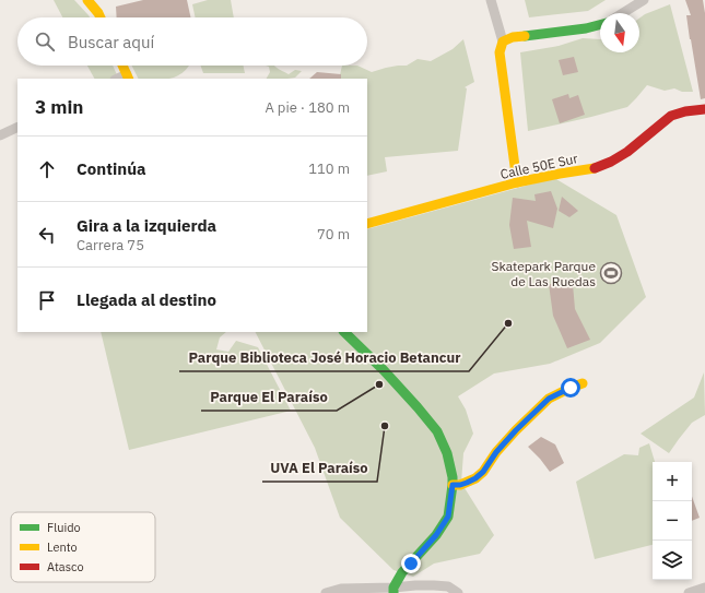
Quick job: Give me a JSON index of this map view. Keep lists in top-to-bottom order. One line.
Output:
{"streets":{"street":["Calle 50E Sur"]},"places":{"sports":["Skatepark Parque de Las Ruedas"],"other":["Parque Biblioteca José Horacio Betancur","Parque El Paraíso","UVA El Paraíso"]},"legend":["Fluido","Lento","Atasco"],"north":"bottom","page":{"search":"Buscar aquí","heading":["3 min","A pie · 180 m"],"list":[["Continúa","110 m"],["Gira a la izquierda","Carrera 75","70 m"],"Llegada al destino"],"map_buttons":["+","−"]}}
